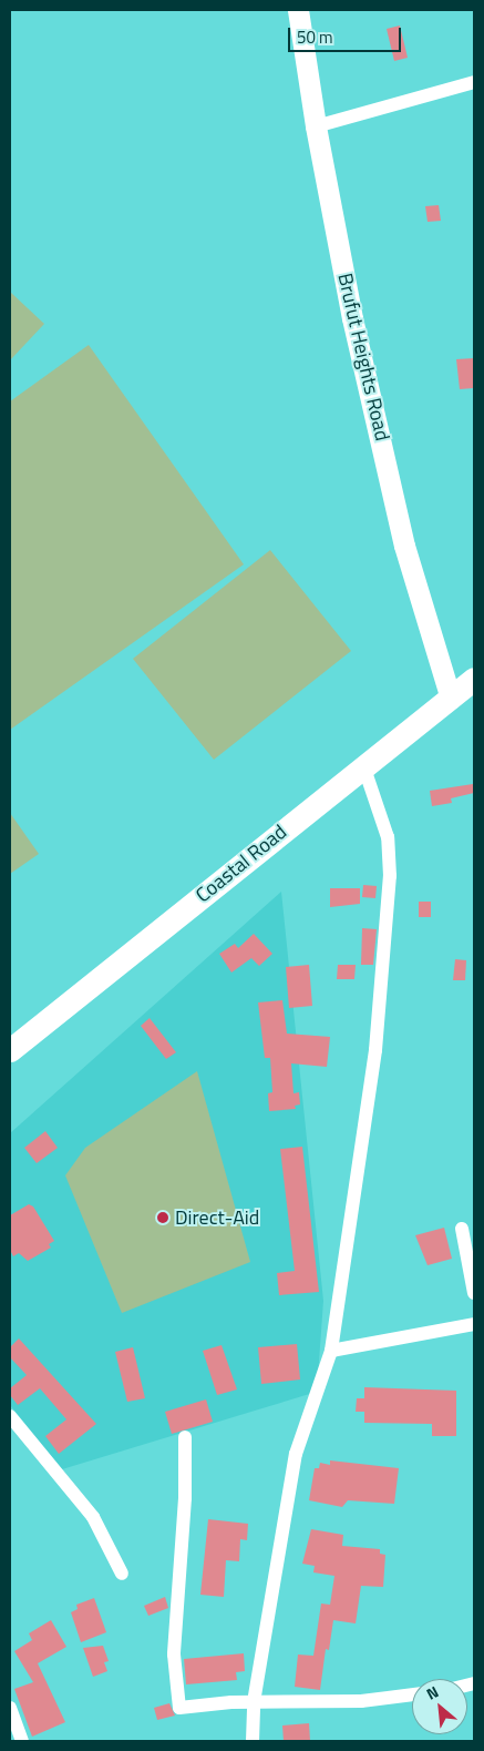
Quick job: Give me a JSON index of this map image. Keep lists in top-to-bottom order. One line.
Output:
{"streets":{"main road":["Coastal Road"],"street":["Brufut Heights Road"]},"crossings":[["Brufut Heights Road","Coastal Road"]],"places":["Direct-Aid"],"scale_bar":"50 m","north":"top left"}
